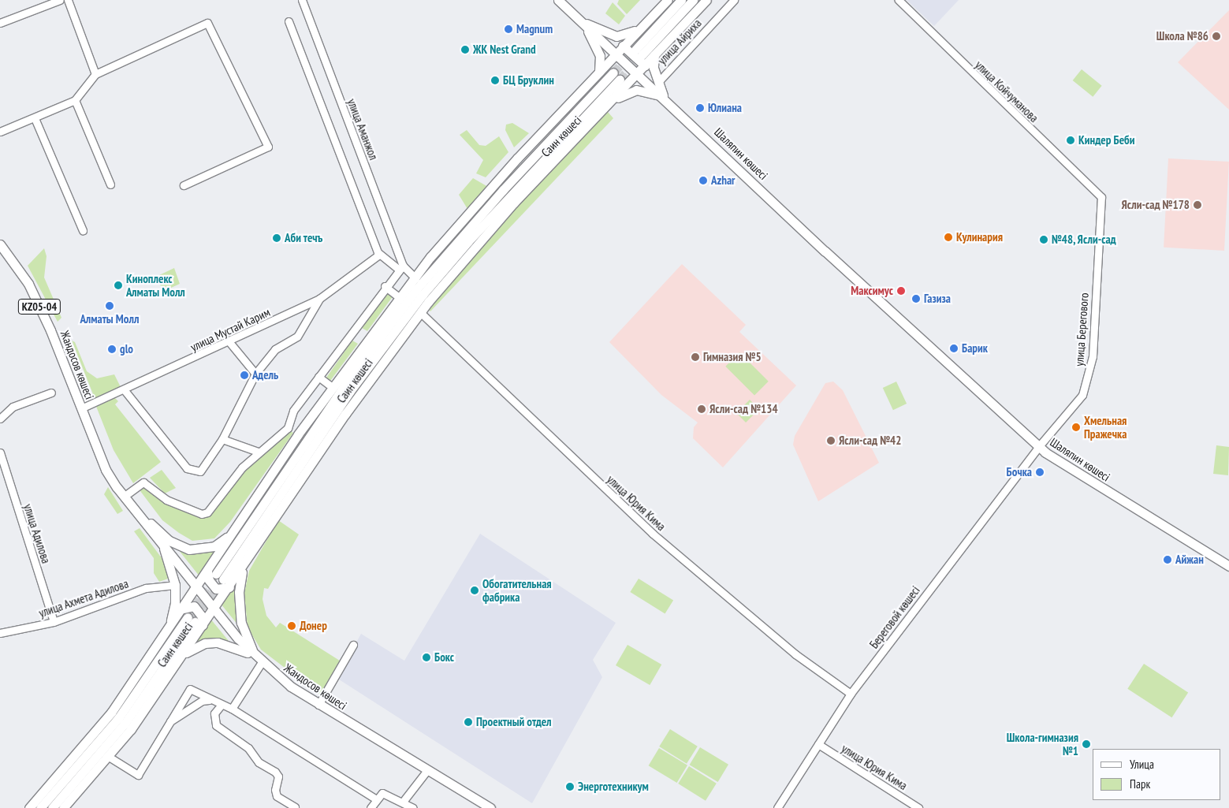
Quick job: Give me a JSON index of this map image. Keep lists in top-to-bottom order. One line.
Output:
{"streets":{"main road":["Саин көшесі","Шаляпин көшесі","KZ05-04","Жандосов көшесі"],"street":["улица Айриха","улица Койчуманова","улица Аманжол","улица Мустай Карим","улица Берегового","улица Юрия Кима","улица Адилова","улица Ахмета Адилова","Береговой көшесі"]},"crossings":[["улица Койчуманова","улица Берегового"],["Саин көшесі","Шаляпин көшесі"],["Саин көшесі","Жандосов көшесі"],["Саин көшесі","улица Юрия Кима"],["Шаляпин көшесі","улица Берегового"],["Шаляпин көшесі","Береговой көшесі"],["улица Мустай Карим","Жандосов көшесі"],["улица Берегового","Береговой көшесі"],["улица Юрия Кима","Береговой көшесі"],["улица Адилова","улица Ахмета Адилова"]],"places":["Magnum","Школа №86","ЖК Nest Grand","БЦ Бруклин","Юлиана","Киндер Беби","Azhar","Ясли-сад №178","Кулинария","Аби течъ","№48, Ясли-сад","Киноплекс Алматы Молл","Максимус","Газиза","Алматы Молл","Барик","glo","Гимназия №5","Адель","Ясли-сад №134","Хмельная Пражечка","Ясли-сад №42","Бочка","Айжан","Обогатительная фабрика","Донер","Бокс","Проектный отдел","Школа-гимназия №1","Энерготехникум"],"legend":["Улица","Парк"]}
